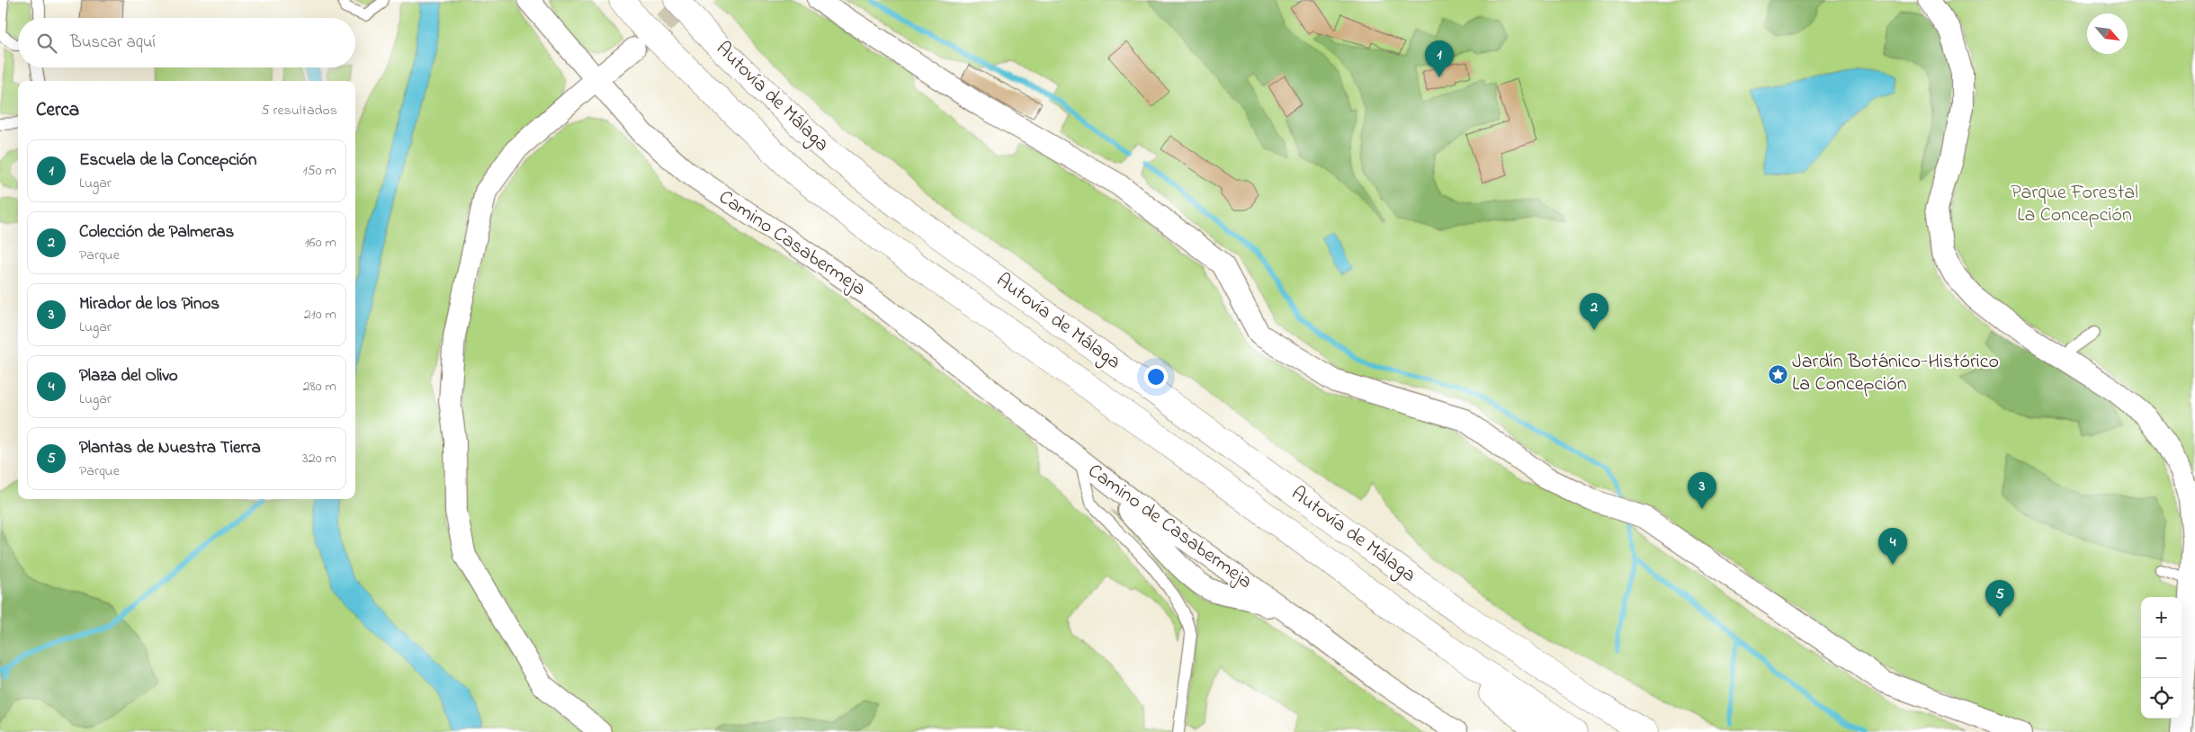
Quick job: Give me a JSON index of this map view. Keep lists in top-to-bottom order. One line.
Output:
{"streets":{"highway":["Autovía de Málaga"],"street":["Camino Casabermeja","Camino de Casabermeja"]},"crossings":[["Camino Casabermeja","Camino de Casabermeja"]],"parks":["Parque Forestal La Concepción"],"places":{"place":["Jardín Botánico-Histórico La Concepción"]},"north":"bottom right","page":{"search":"Buscar aquí","pins":["1","2","3","4","5"],"heading":["Cerca","5 resultados"],"list":[{"mark":"1","name":"Escuela de la Concepción","note":"Lugar","value":"150 m"},{"mark":"2","name":"Colección de Palmeras","note":"Parque","value":"160 m"},{"mark":"3","name":"Mirador de los Pinos","note":"Lugar","value":"210 m"},{"mark":"4","name":"Plaza del Olivo","note":"Lugar","value":"280 m"},{"mark":"5","name":"Plantas de Nuestra Tierra","note":"Parque","value":"320 m"}],"map_buttons":["+","−"]}}
